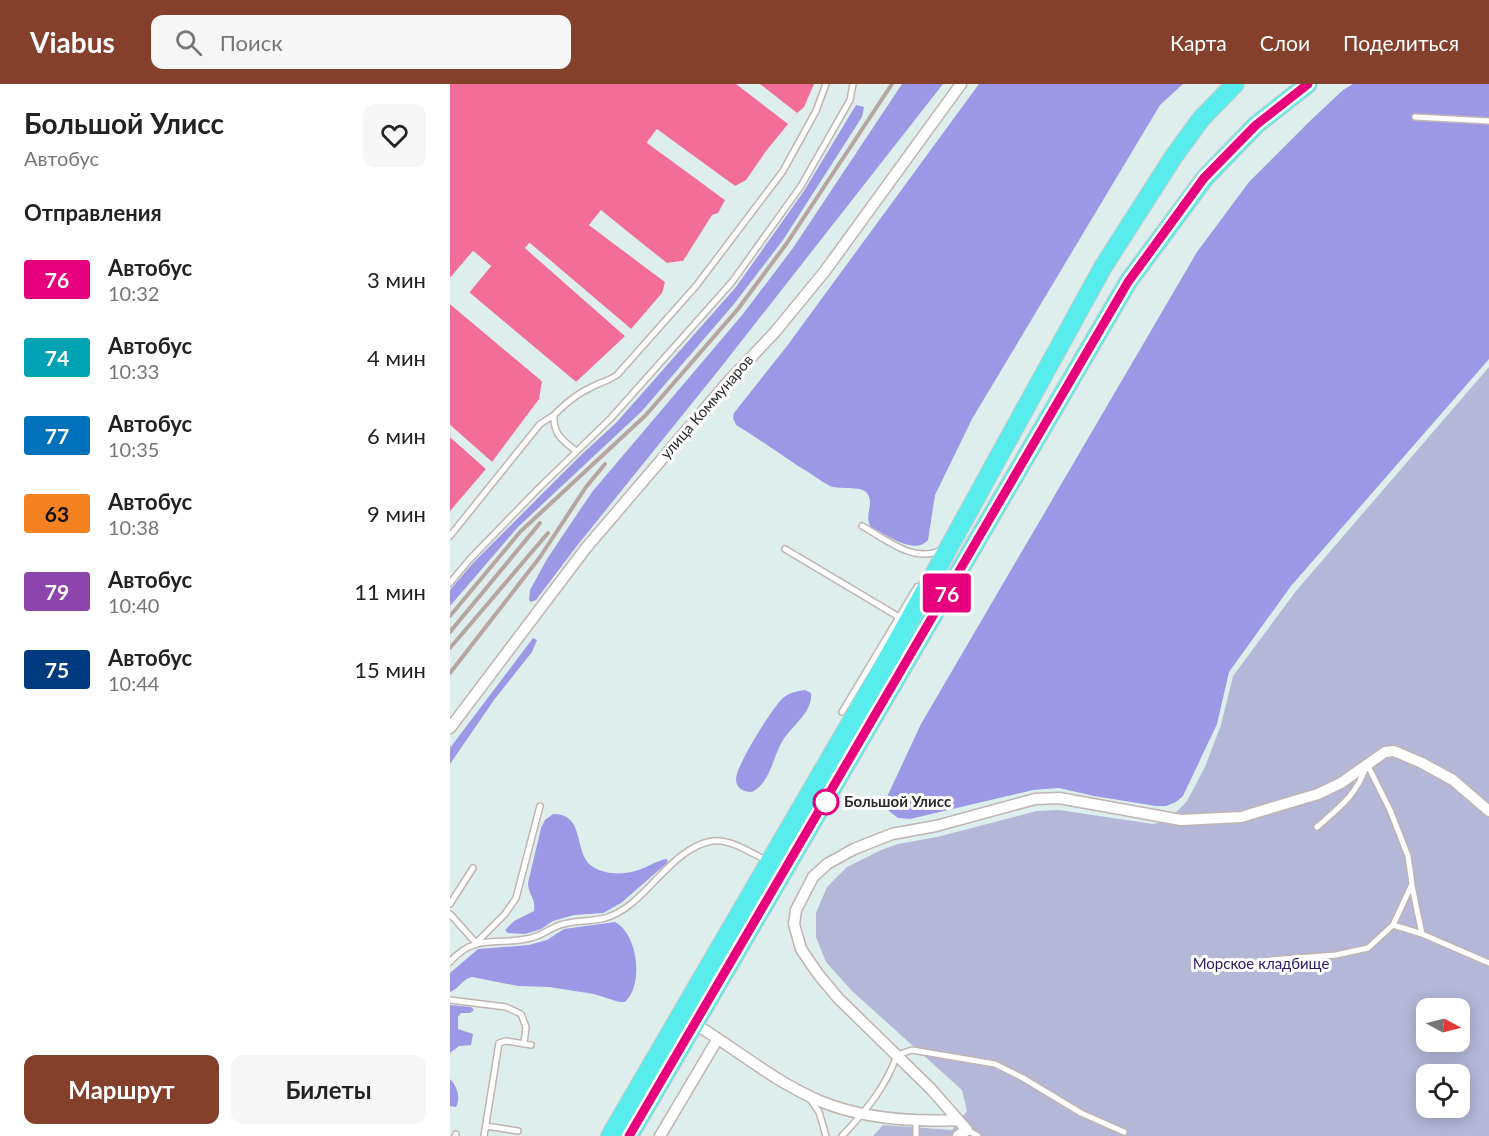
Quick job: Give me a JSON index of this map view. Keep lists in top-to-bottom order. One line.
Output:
{"streets":{"street":["улица Коммунаров"]},"parks":["Морское кладбище"],"places":["Большой Улисс"],"lines":["bus line 76"],"north":"right","page":{"header":"Viabus","search":"Поиск","nav":["Карта","Слои","Поделиться"],"heading":[["Большой Улисс","Автобус"],"Отправления"],"on_map":"76","list":[{"mark":"76","name":"Автобус","note":"10:32","value":"3 мин"},{"mark":"74","name":"Автобус","note":"10:33","value":"4 мин"},{"mark":"77","name":"Автобус","note":"10:35","value":"6 мин"},{"mark":"63","name":"Автобус","note":"10:38","value":"9 мин"},{"mark":"79","name":"Автобус","note":"10:40","value":"11 мин"},{"mark":"75","name":"Автобус","note":"10:44","value":"15 мин"}],"buttons":["Маршрут","Билеты"]}}
